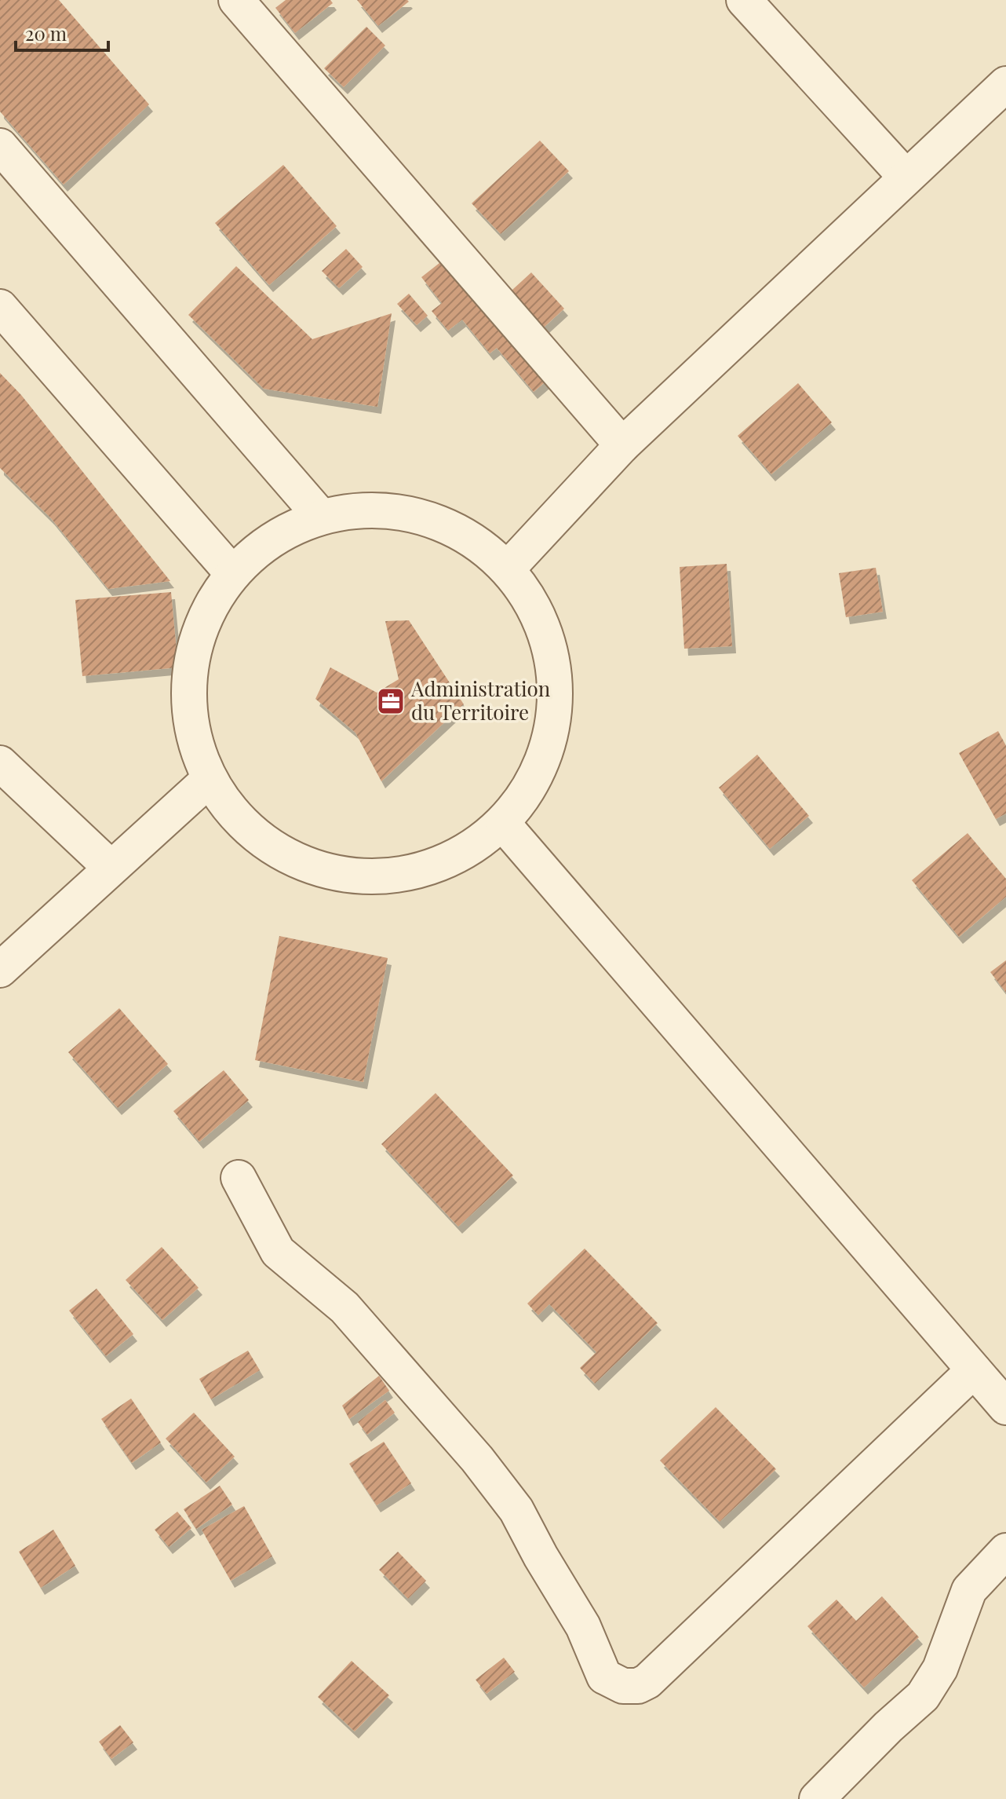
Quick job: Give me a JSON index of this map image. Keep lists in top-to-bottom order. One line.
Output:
{"places":{"office":["Administration du Territoire"]},"scale_bar":"20 m"}
